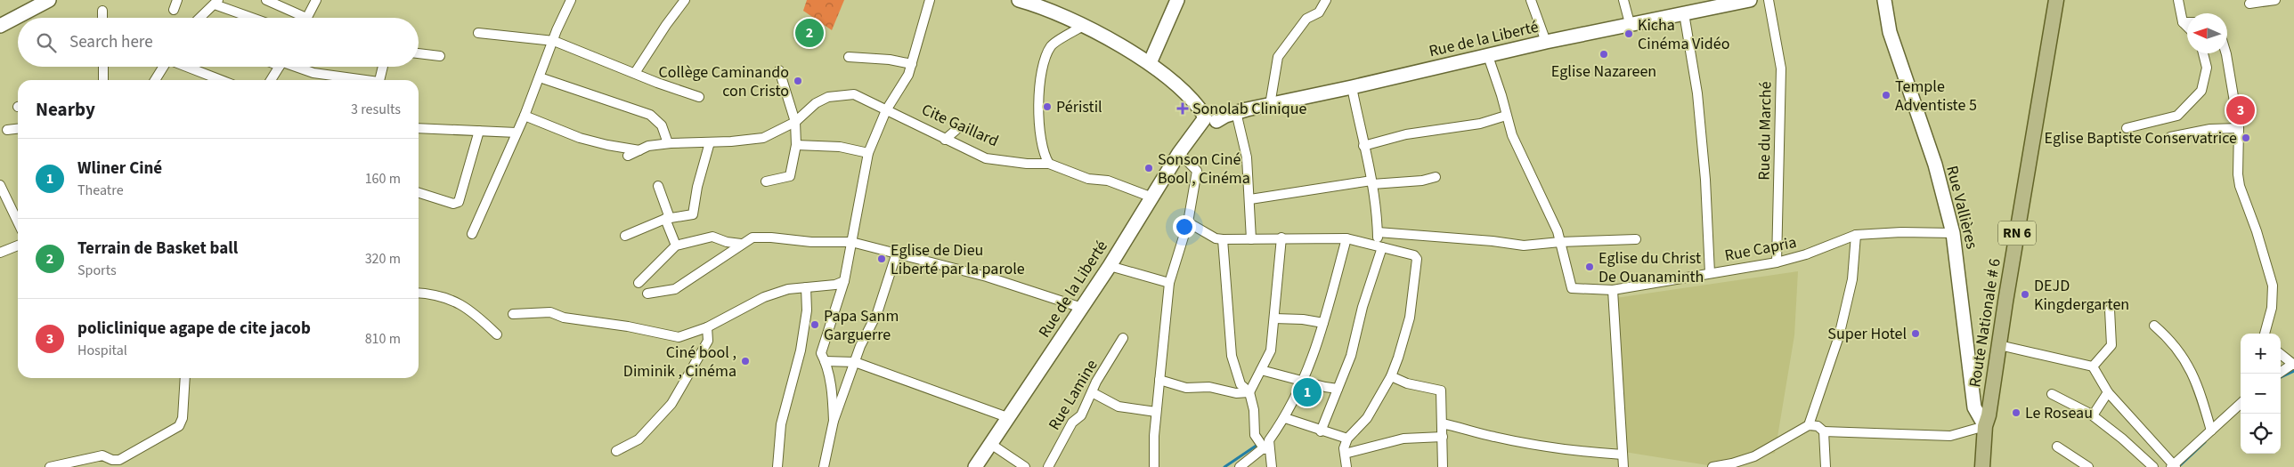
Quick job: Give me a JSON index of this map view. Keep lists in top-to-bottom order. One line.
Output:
{"streets":{"main road":["RN 6","Route Nationale # 6"],"street":["Rue de la Liberté","Cite Gaillard","Rue du Marché","Rue Vallières","Rue Capria","Rue Lamine"]},"crossings":[["Rue de la Liberté","Cite Gaillard"],["Rue du Marché","Rue Capria"],["Rue Vallières","Rue Capria"],["Rue Vallières","Route Nationale # 6"]],"places":{"other":["Kicha Cinéma Vidéo","Eglise Nazareen","Collège Caminando con Cristo","Temple Adventiste 5","Péristil","Eglise Baptiste Conservatrice","Sonson Ciné Bool , Cinéma","Eglise de Dieu Liberté par la parole","Eglise du Christ De Ouanaminth","DEJD Kingdergarten","Papa Sanm Garguerre","Super Hotel","Ciné bool , Diminik , Cinéma","Le Roseau"],"health":["Sonolab Clinique"]},"north":"left","page":{"pins":["2","3","1"],"search":"Search here","heading":["Nearby","3 results"],"list":[{"mark":"1","name":"Wliner Ciné","note":"Theatre","value":"160 m"},{"mark":"2","name":"Terrain de Basket ball","note":"Sports","value":"320 m"},{"mark":"3","name":"policlinique agape de cite jacob","note":"Hospital","value":"810 m"}],"map_buttons":["+","−"]}}
